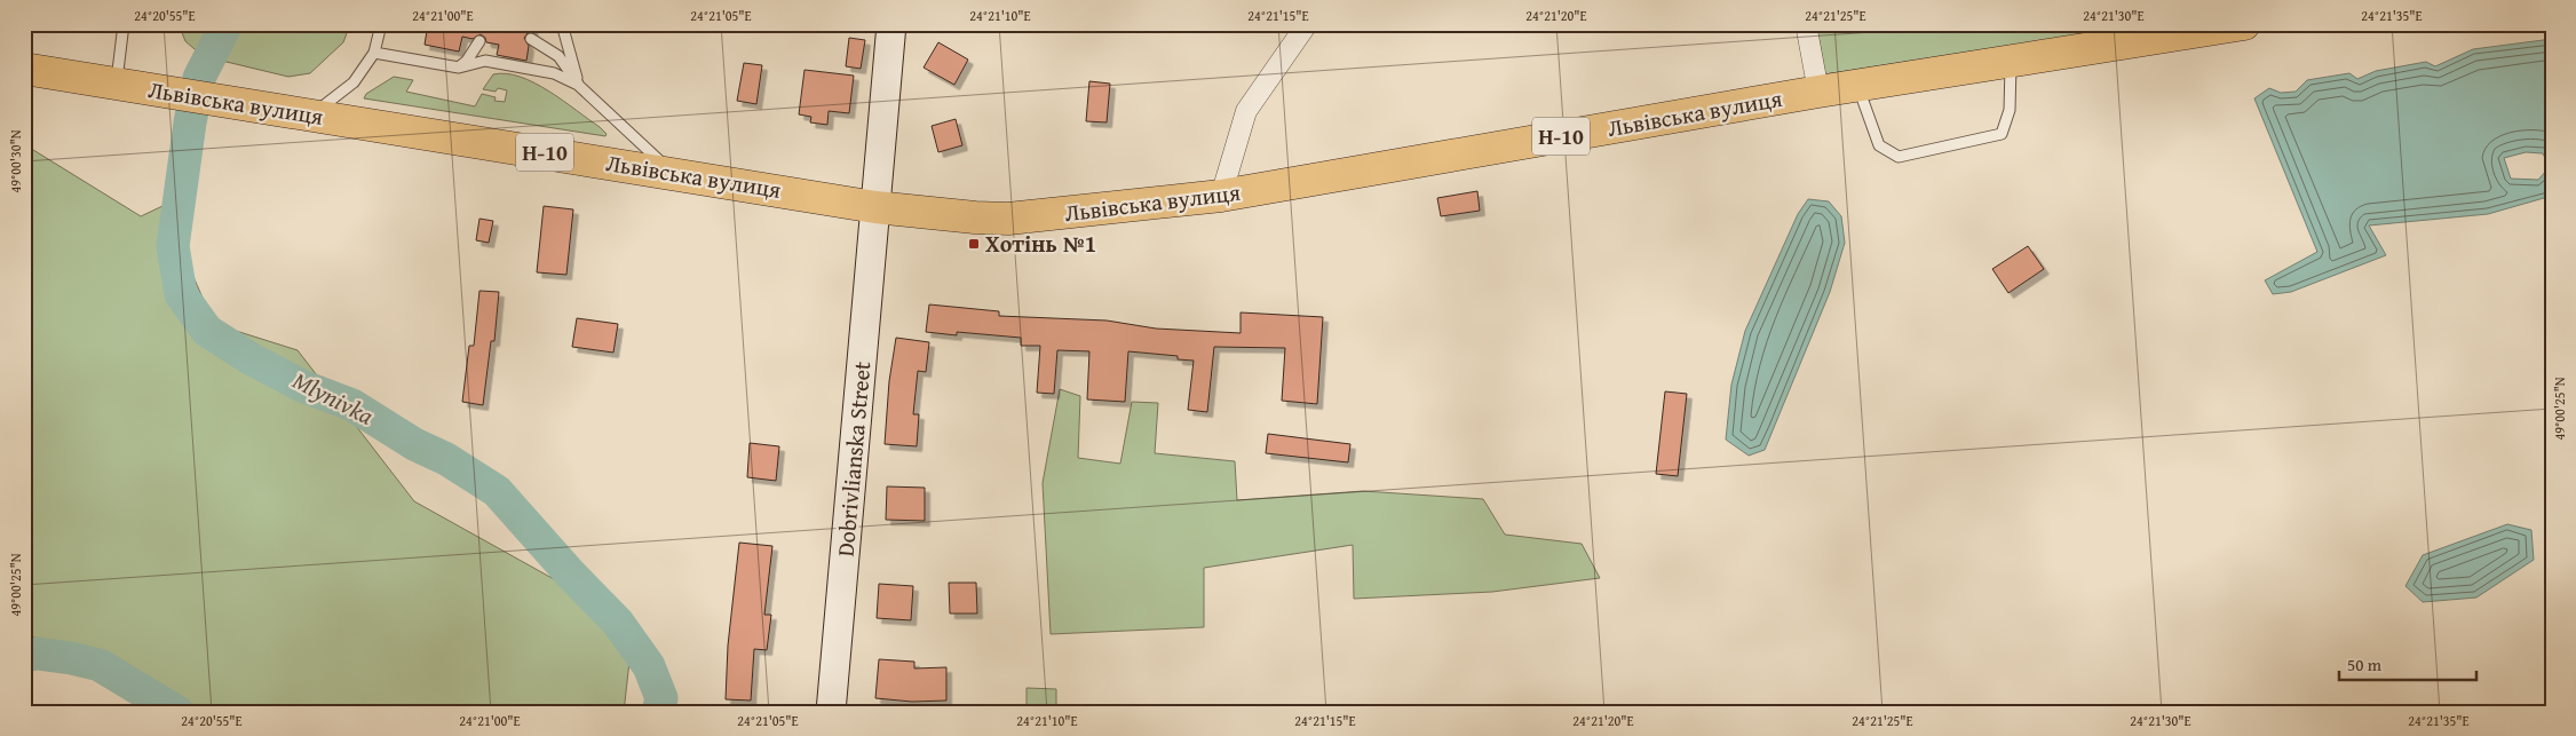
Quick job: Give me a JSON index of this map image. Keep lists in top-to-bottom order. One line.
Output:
{"streets":{"main road":["Львівська вулиця","Н-10"],"street":["Dobrivlianska Street"]},"crossings":[["Львівська вулиця","Dobrivlianska Street"]],"water":["Mlynivka"],"places":{"transit":["Хотінь №1"]},"scale_bar":"50 m","coordinates":["24°20'55\"E","24°21'00\"E","24°21'05\"E","24°21'10\"E","24°21'15\"E","24°21'20\"E","24°21'25\"E","24°21'30\"E","24°21'35\"E","49°00'30\"N","49°00'25\"N"]}
